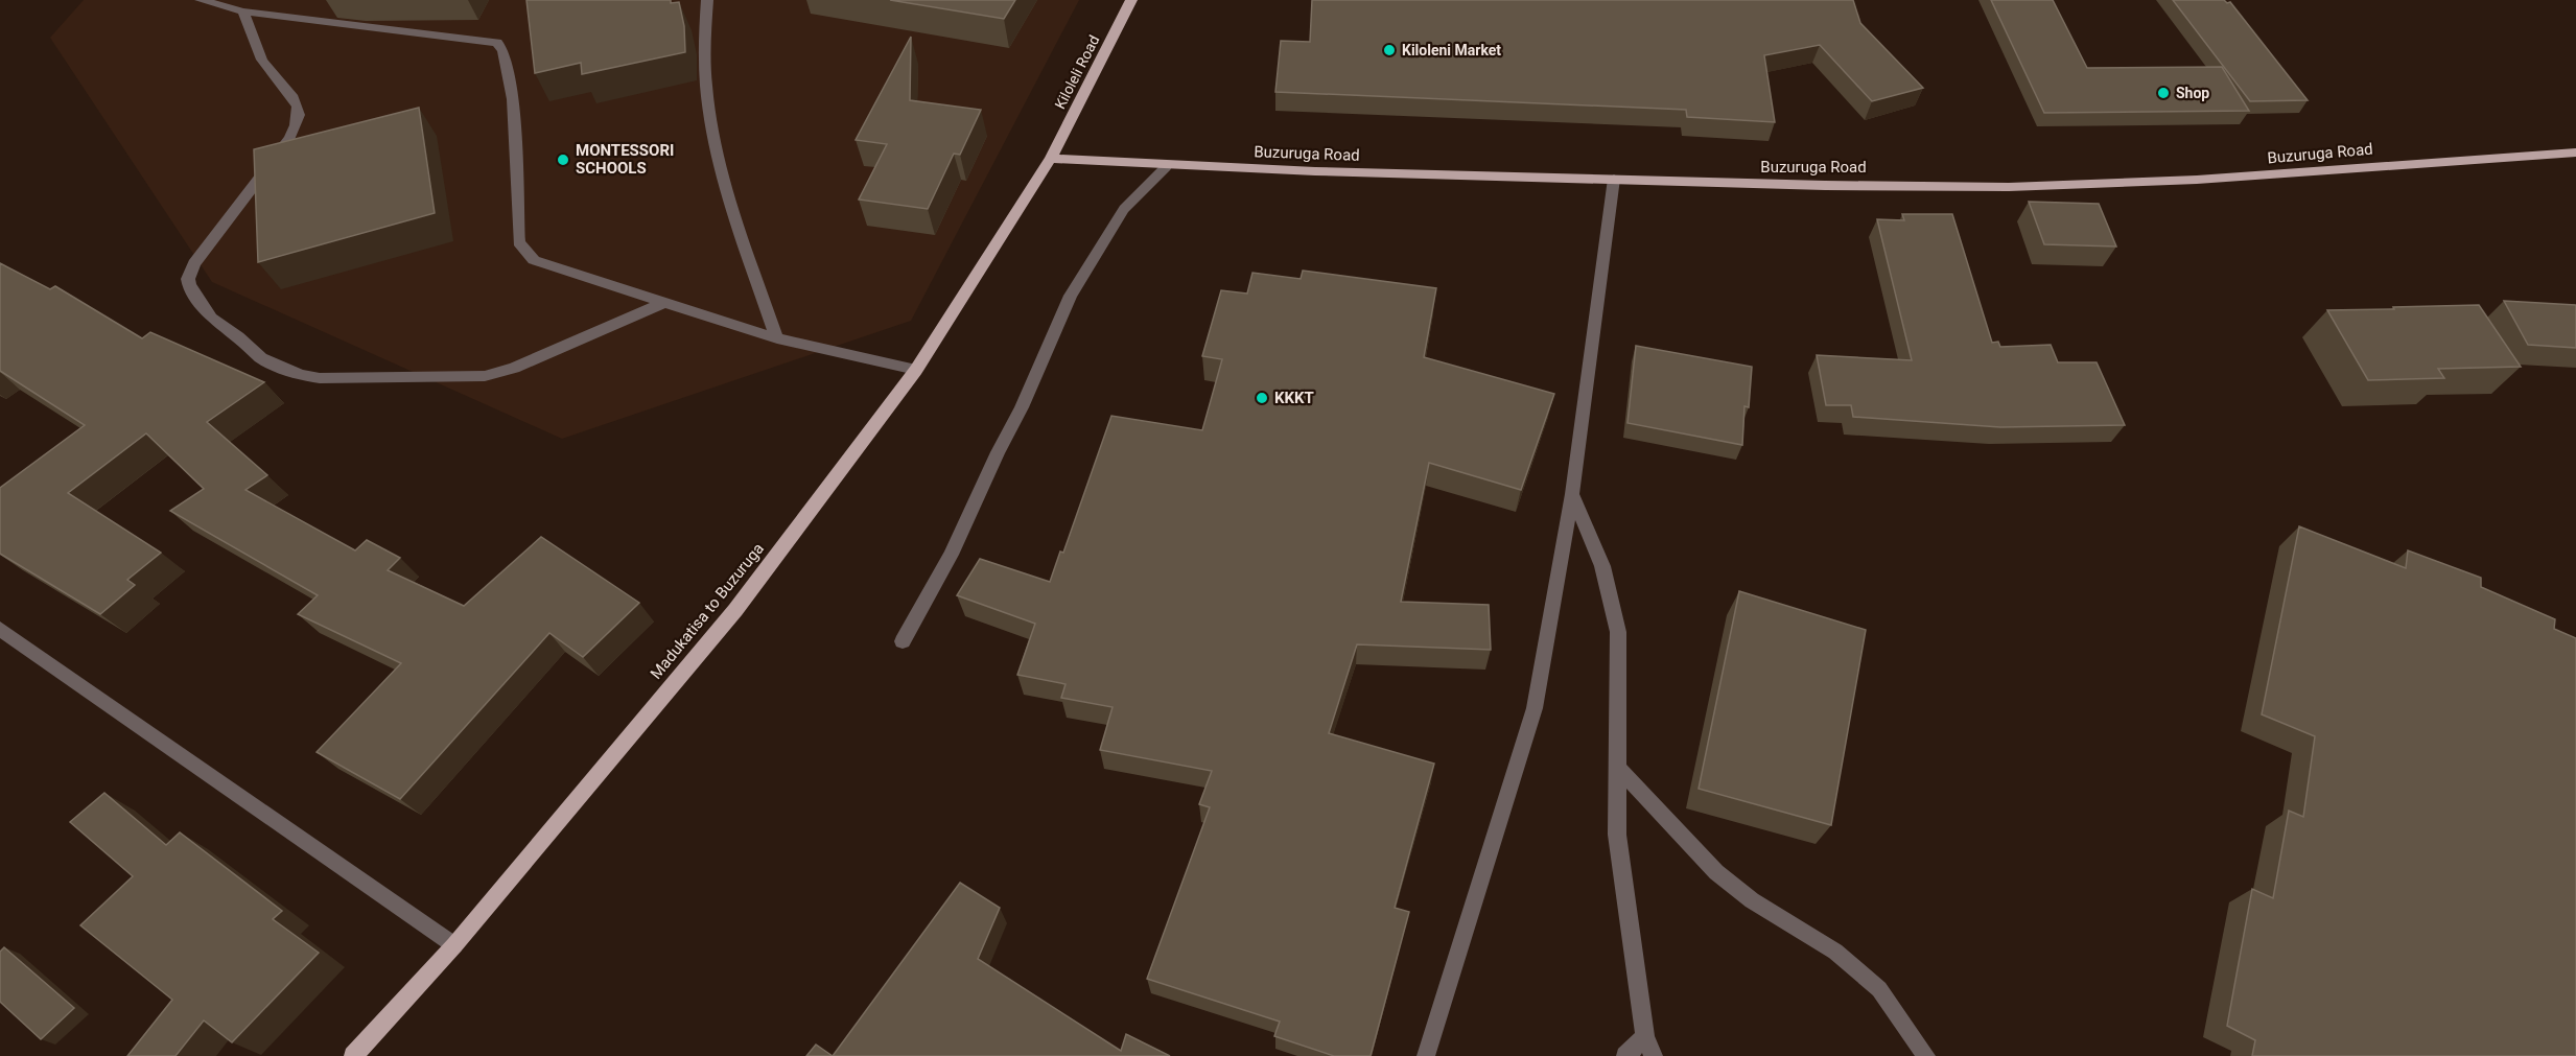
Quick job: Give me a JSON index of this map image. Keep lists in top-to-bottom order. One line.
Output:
{"streets":{"main road":["Kiloleli Road","Buzuruga Road","Madukatisa to Buzuruga"]},"crossings":[["Kiloleli Road","Buzuruga Road"],["Kiloleli Road","Madukatisa to Buzuruga"],["Buzuruga Road","Madukatisa to Buzuruga"]],"places":["Kiloleni Market","Shop","MONTESSORI SCHOOLS","KKKT"]}
